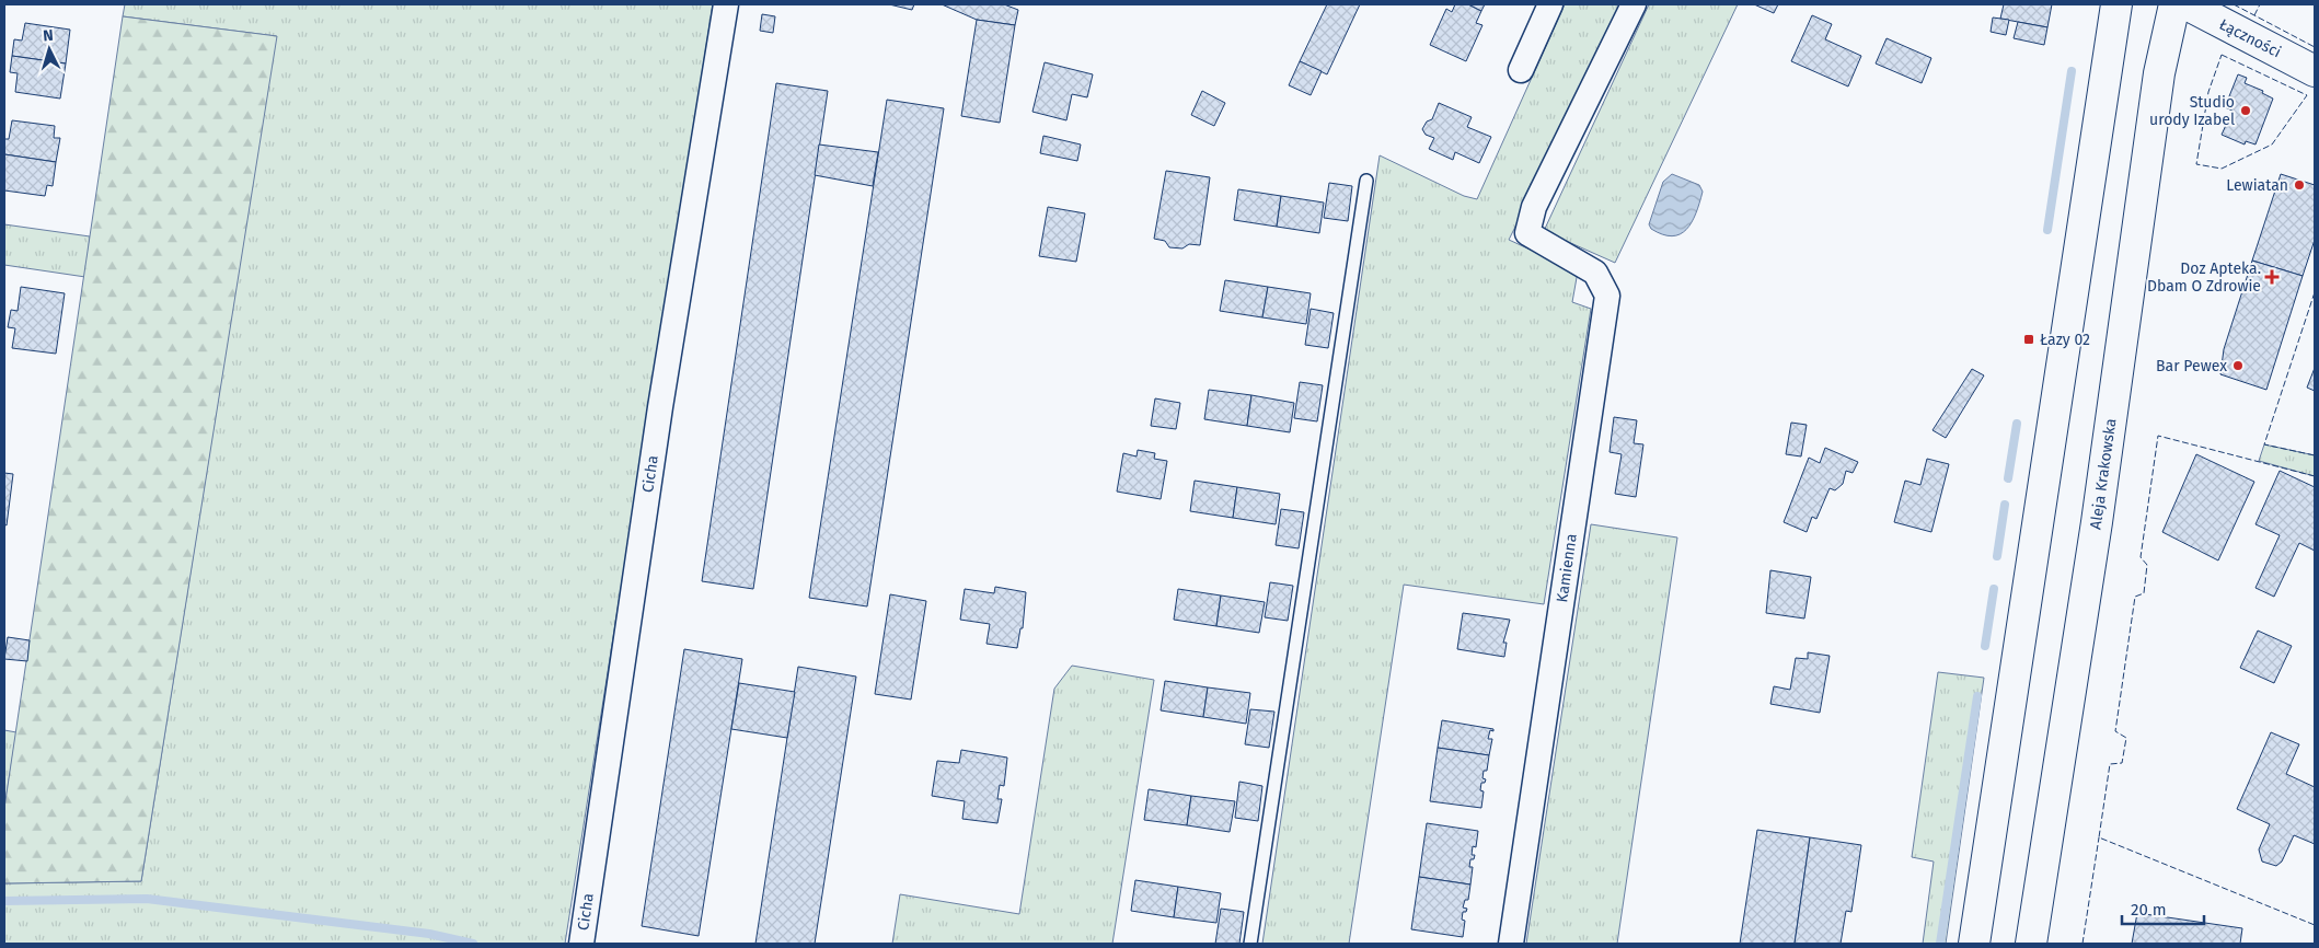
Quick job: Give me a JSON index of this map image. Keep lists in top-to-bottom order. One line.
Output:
{"streets":{"main road":["Łączności","Aleja Krakowska"],"street":["Cicha","Kamienna"]},"places":{"other":["Studio urody Izabel","Lewiatan","Bar Pewex"],"health":["Doz Apteka. Dbam O Zdrowie"],"transit":["Łazy 02"]},"scale_bar":"20 m","north":"top"}
